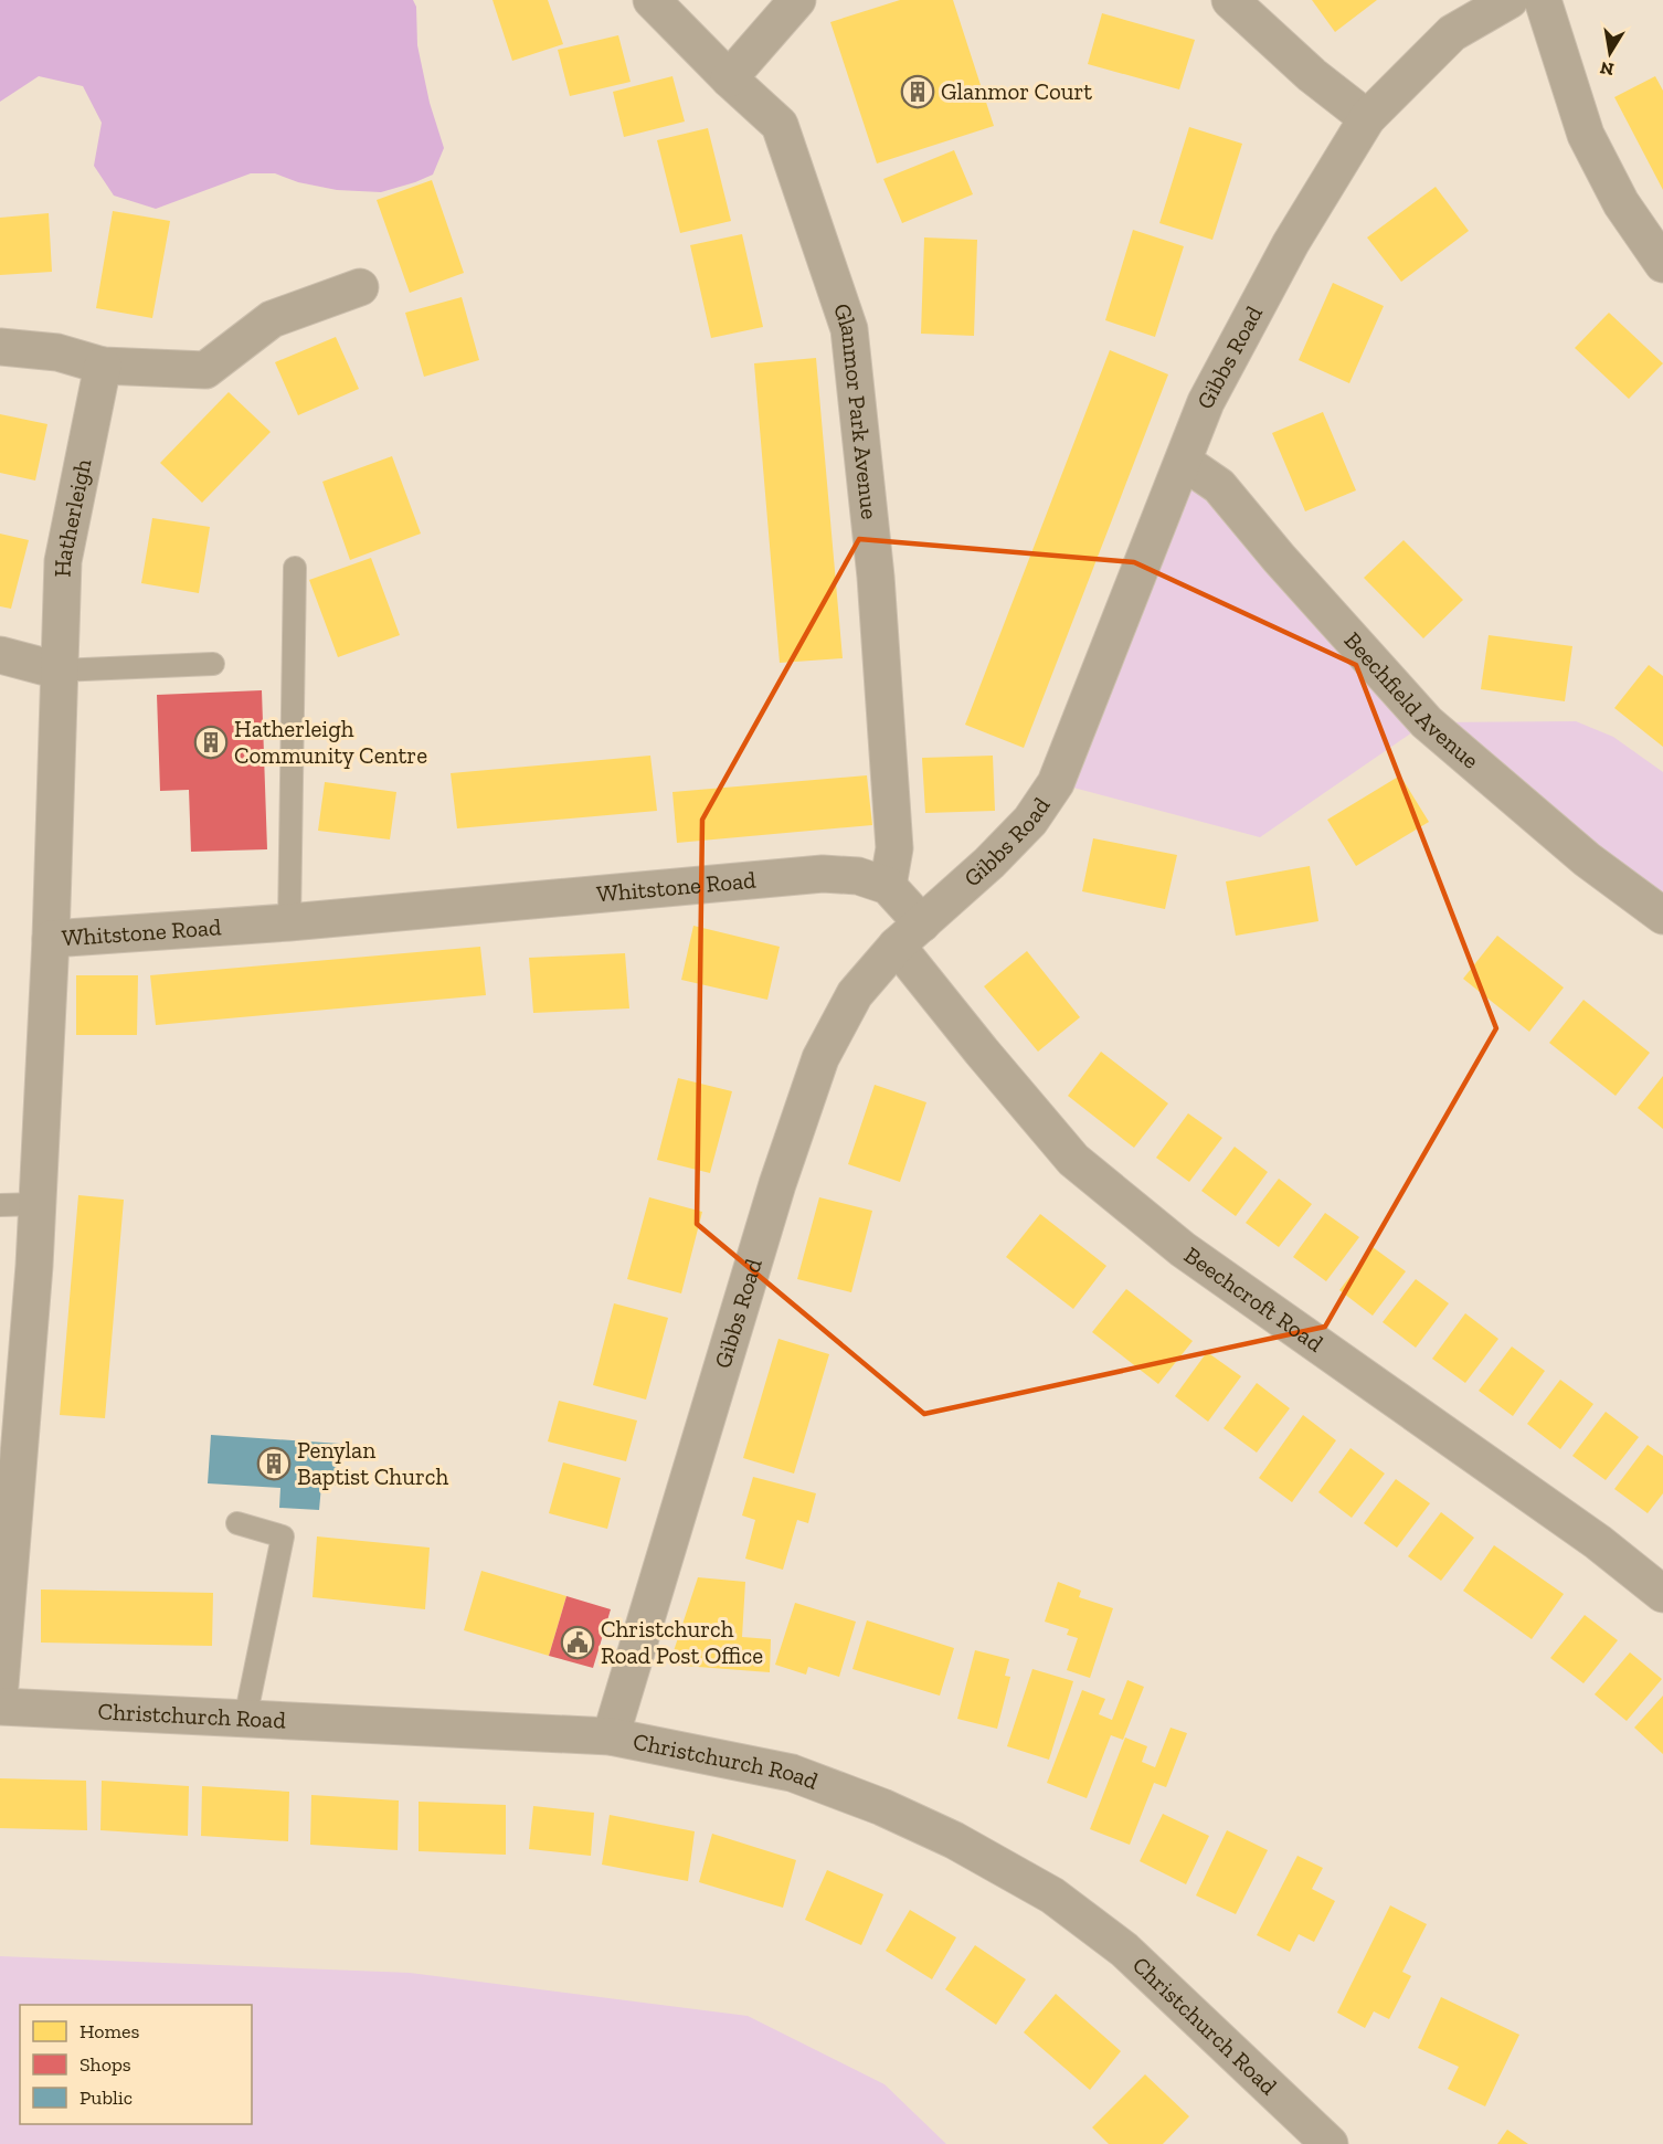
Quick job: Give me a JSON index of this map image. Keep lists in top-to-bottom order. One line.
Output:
{"streets":{"street":["Gibbs Road","Glanmor Park Avenue","Hatherleigh","Beechfield Avenue","Whitstone Road","Beechcroft Road","Christchurch Road"]},"crossings":[["Gibbs Road","Beechfield Avenue"],["Gibbs Road","Whitstone Road"],["Gibbs Road","Beechcroft Road"],["Gibbs Road","Christchurch Road"],["Glanmor Park Avenue","Whitstone Road"],["Hatherleigh","Whitstone Road"],["Whitstone Road","Beechcroft Road"]],"places":{"building":["Glanmor Court","Hatherleigh Community Centre","Penylan Baptist Church"],"public building":["Christchurch Road Post Office"]},"legend":["Homes","Shops","Public"],"north":"bottom"}
